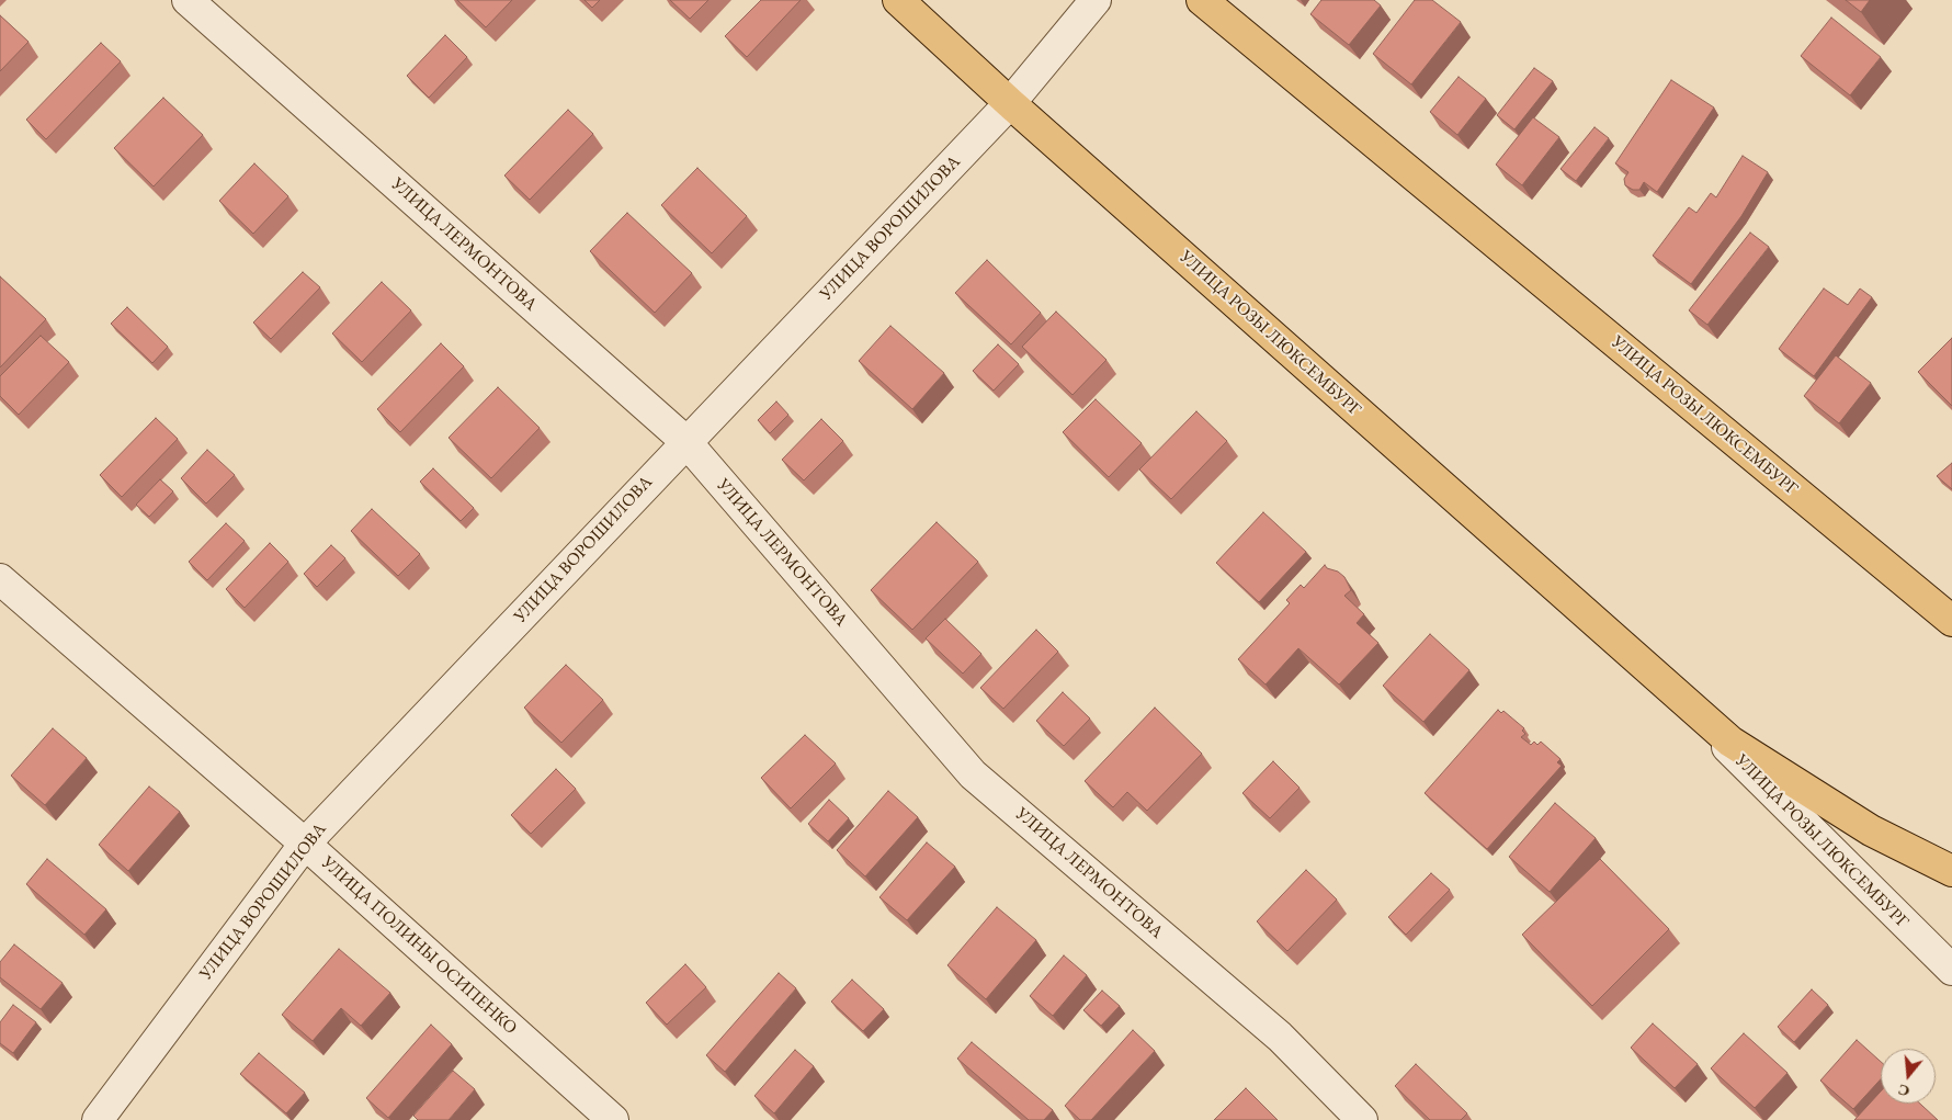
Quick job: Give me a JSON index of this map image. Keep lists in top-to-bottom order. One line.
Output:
{"streets":{"main road":["УЛИЦА РОЗЫ ЛЮКСЕМБУРГ"],"street":["УЛИЦА ВОРОШИЛОВА","УЛИЦА ЛЕРМОНТОВА","УЛИЦА ПОЛИНЫ ОСИПЕНКО"]},"crossings":[["УЛИЦА ВОРОШИЛОВА","УЛИЦА ЛЕРМОНТОВА"],["УЛИЦА ВОРОШИЛОВА","УЛИЦА РОЗЫ ЛЮКСЕМБУРГ"],["УЛИЦА ВОРОШИЛОВА","УЛИЦА ПОЛИНЫ ОСИПЕНКО"]],"north":"bottom"}
